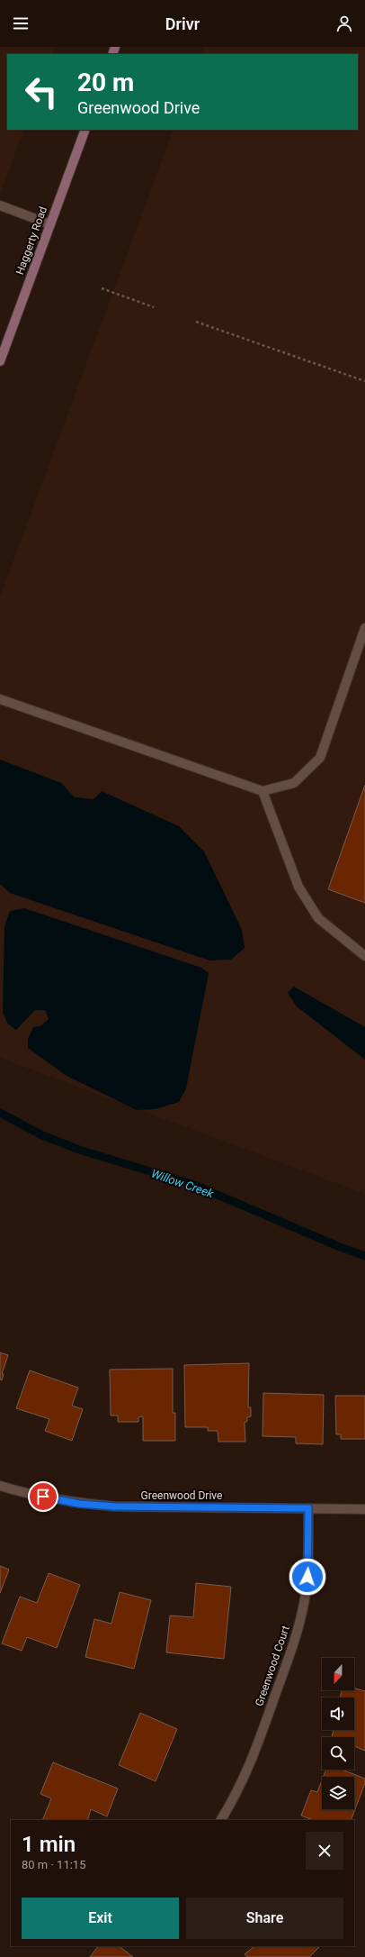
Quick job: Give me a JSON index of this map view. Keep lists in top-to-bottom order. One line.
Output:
{"streets":{"main road":["Haggerty Road"],"street":["Greenwood Drive","Greenwood Court"]},"crossings":[["Greenwood Drive","Greenwood Court"]],"water":["Willow Creek"],"north":"bottom","page":{"header":"Drivr","turn":["20 m","Greenwood Drive"],"heading":["1 min","80 m · 11:15"],"buttons":["Exit","Share"]}}
